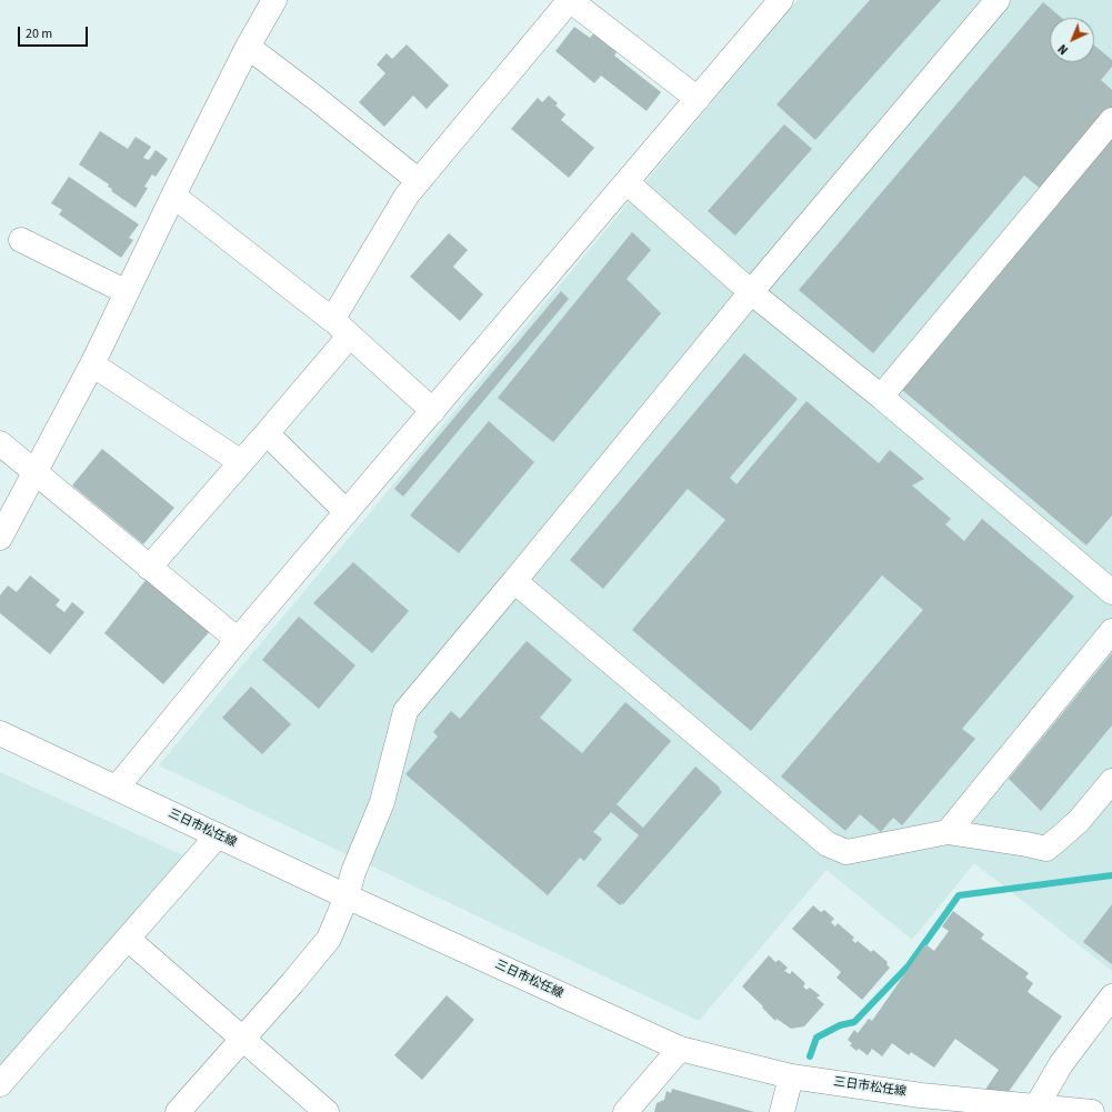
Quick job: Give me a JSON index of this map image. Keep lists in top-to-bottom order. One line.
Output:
{"streets":{"street":["三日市松任線"]},"scale_bar":"20 m","north":"bottom left"}
